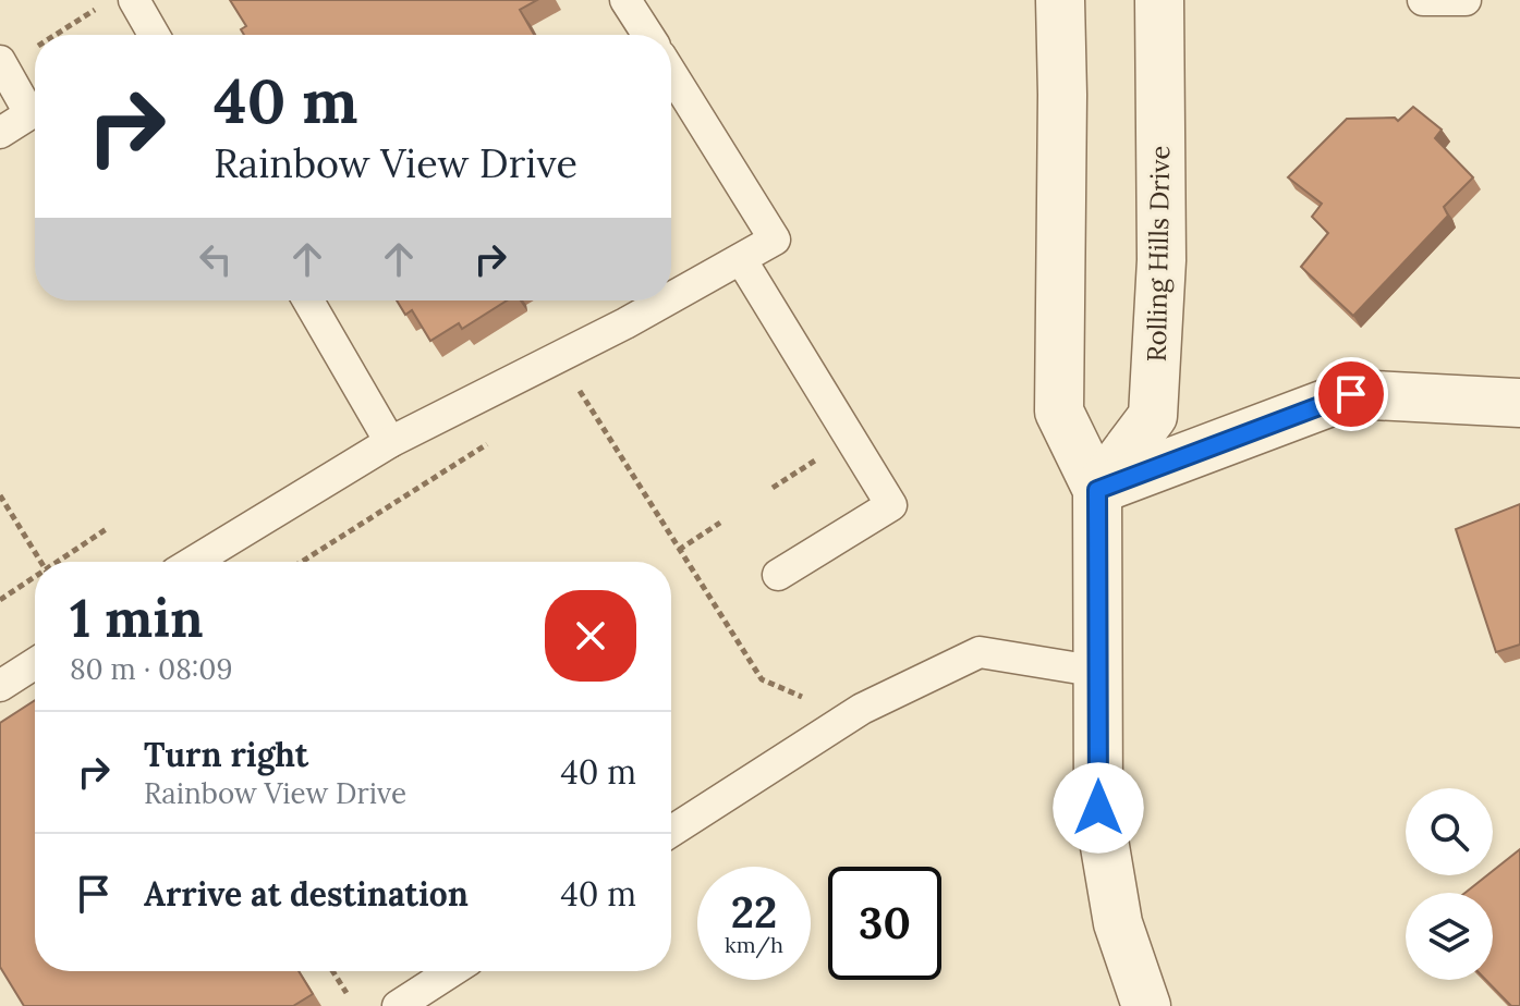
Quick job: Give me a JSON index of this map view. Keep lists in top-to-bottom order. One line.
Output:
{"streets":{"street":["Rolling Hills Drive"]},"page":{"turn":["40 m","Rainbow View Drive"],"heading":["1 min","80 m · 08:09"],"list":[{"name":"Turn right","note":"Rainbow View Drive","value":"40 m"},{"name":"Arrive at destination","value":"40 m"}],"speed":"22 km/h","limit":"30"}}
